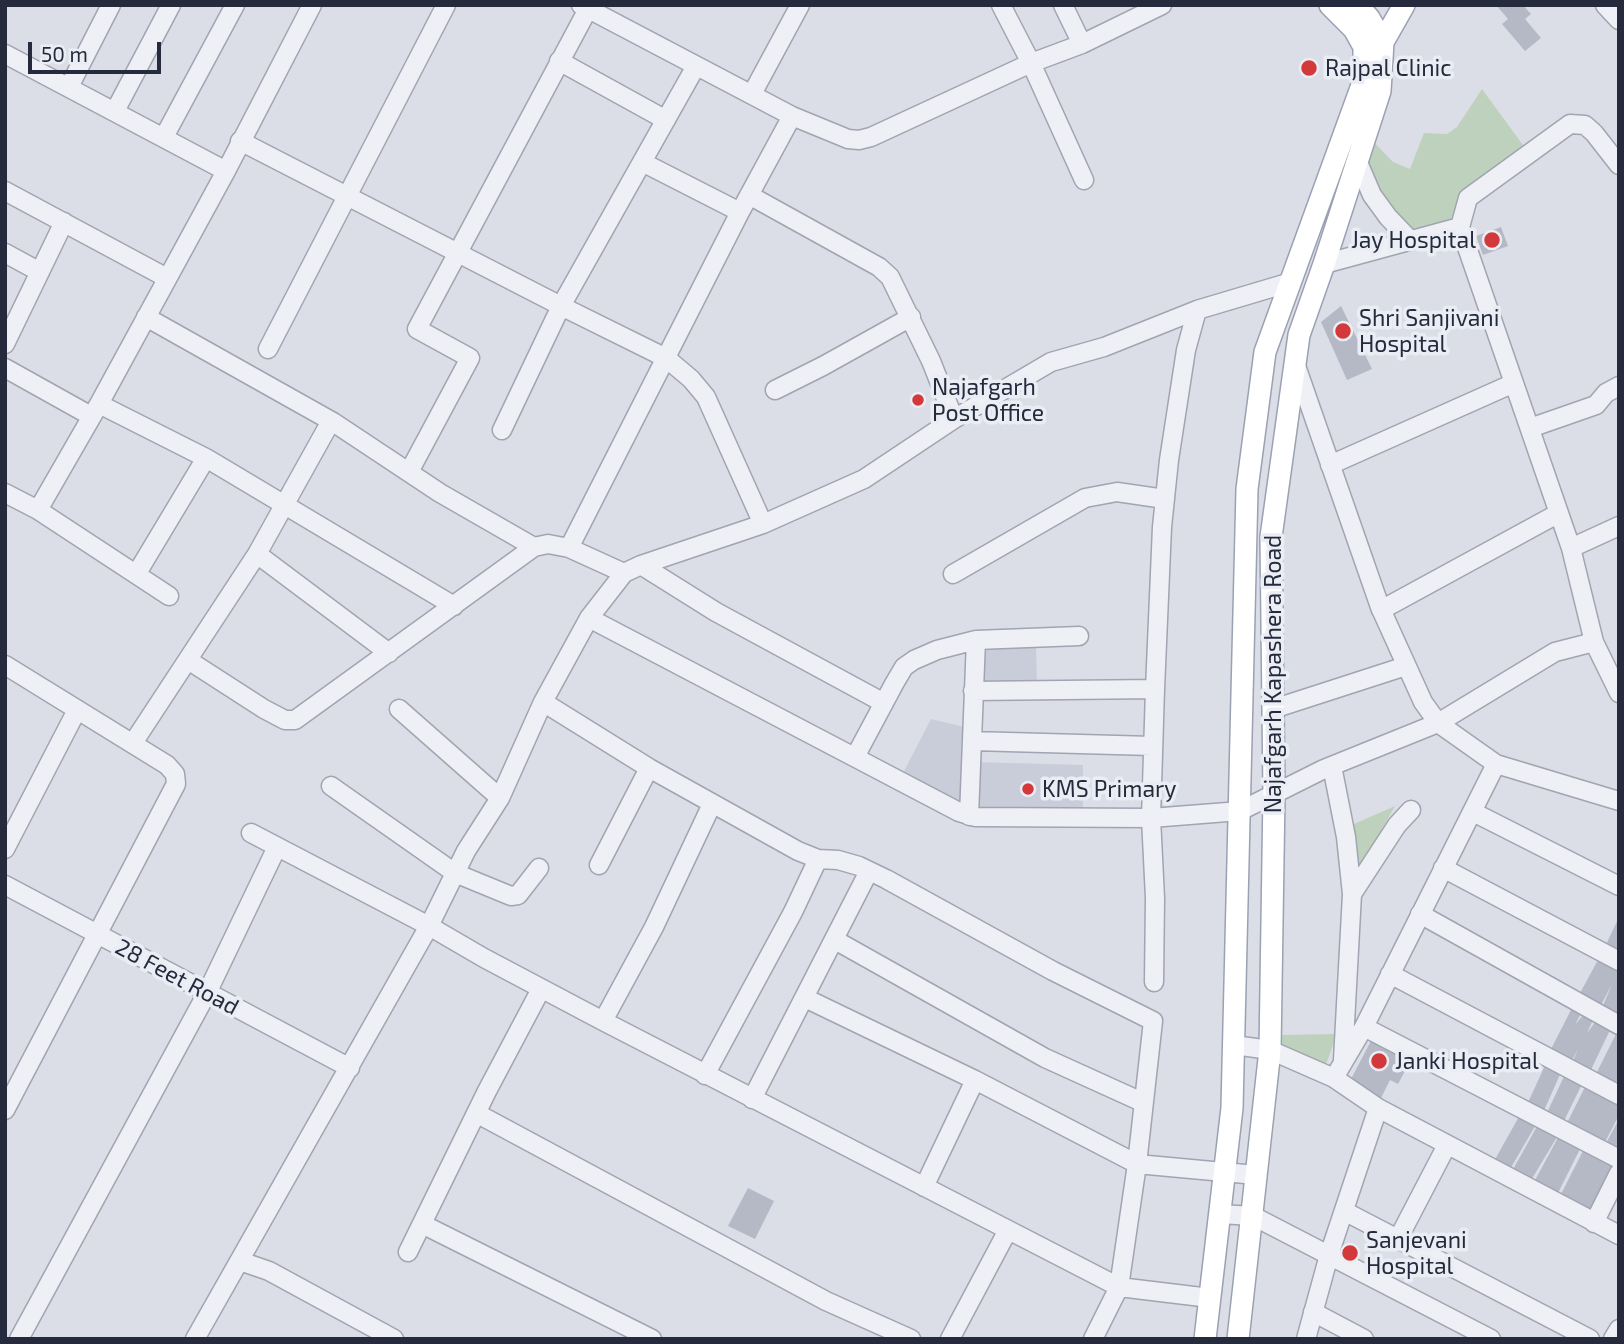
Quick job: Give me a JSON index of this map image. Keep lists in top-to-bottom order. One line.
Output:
{"streets":{"main road":["Najafgarh Kapashera Road"],"street":["28 Feet Road"]},"places":["Rajpal Clinic","Jay Hospital","Shri Sanjivani Hospital","Najafgarh Post Office","KMS Primary","Janki Hospital","Sanjevani Hospital"],"scale_bar":"50 m"}
